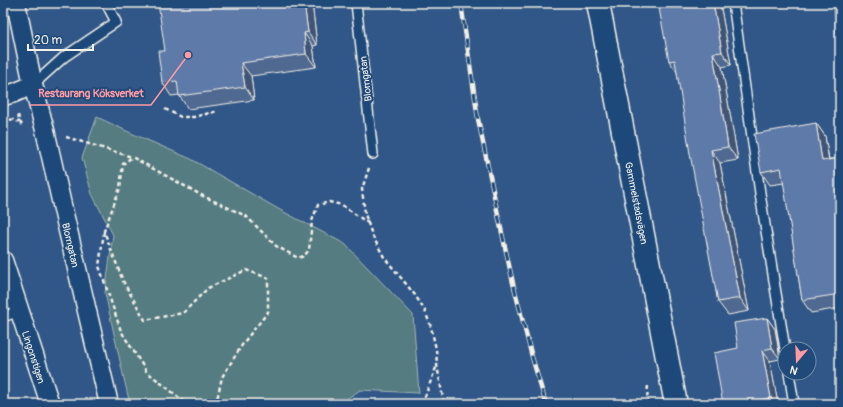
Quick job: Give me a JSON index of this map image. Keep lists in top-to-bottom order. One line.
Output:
{"streets":{"street":["Blomgatan","Gammelstadsvägen","Lingonstigen"]},"places":["Restaurang Köksverket"],"scale_bar":"20 m","north":"bottom"}
